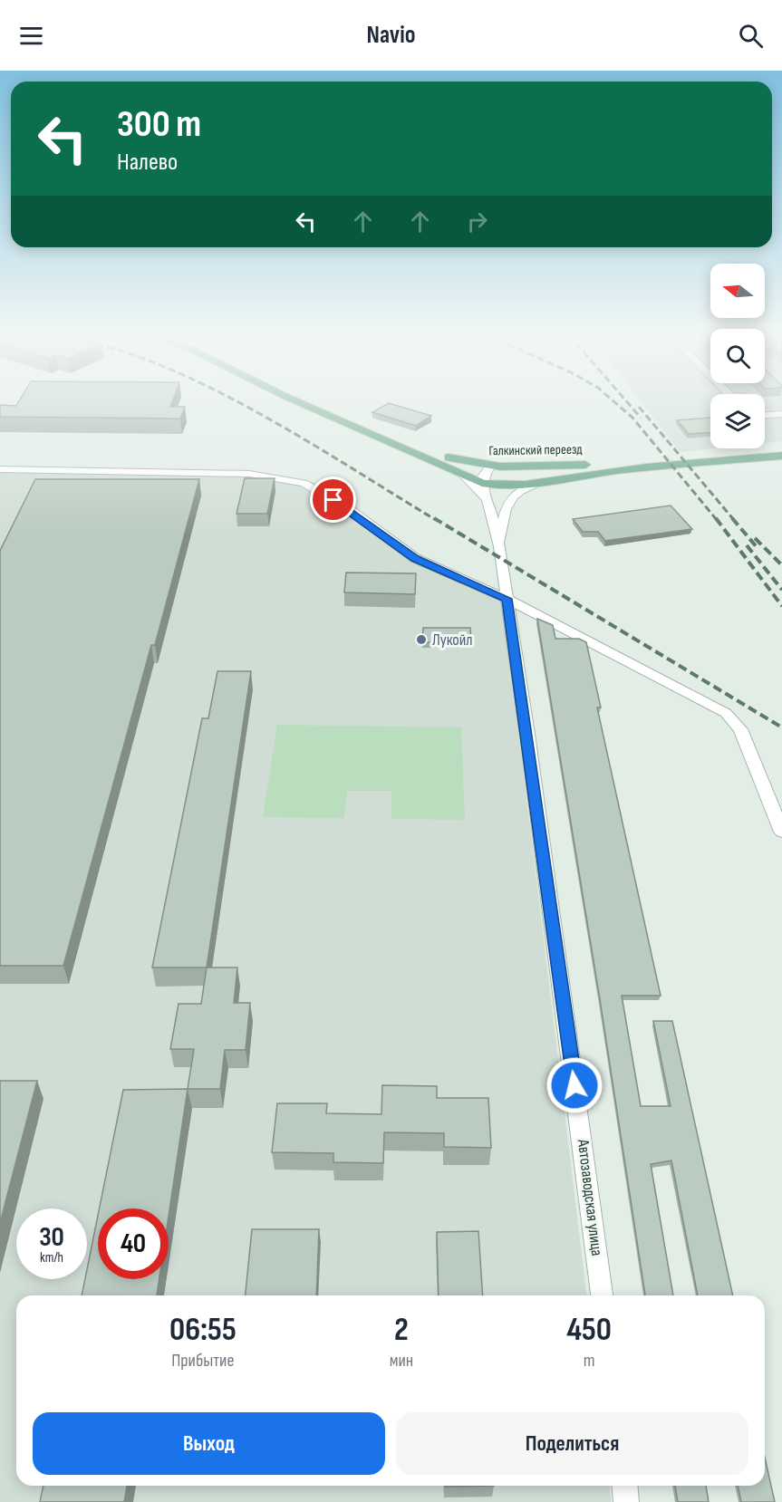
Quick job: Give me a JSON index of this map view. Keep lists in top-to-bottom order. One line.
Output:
{"streets":{"main road":["Галкинский переезд"],"street":["Автозаводская улица"]},"places":["Лукойл"],"north":"left","page":{"header":"Navio","turn":["300 m","Налево"],"speed":"30 km/h","limit":"40","eta":["06:55","Прибытие","2","мин","450","m"],"buttons":["Выход","Поделиться"]}}
